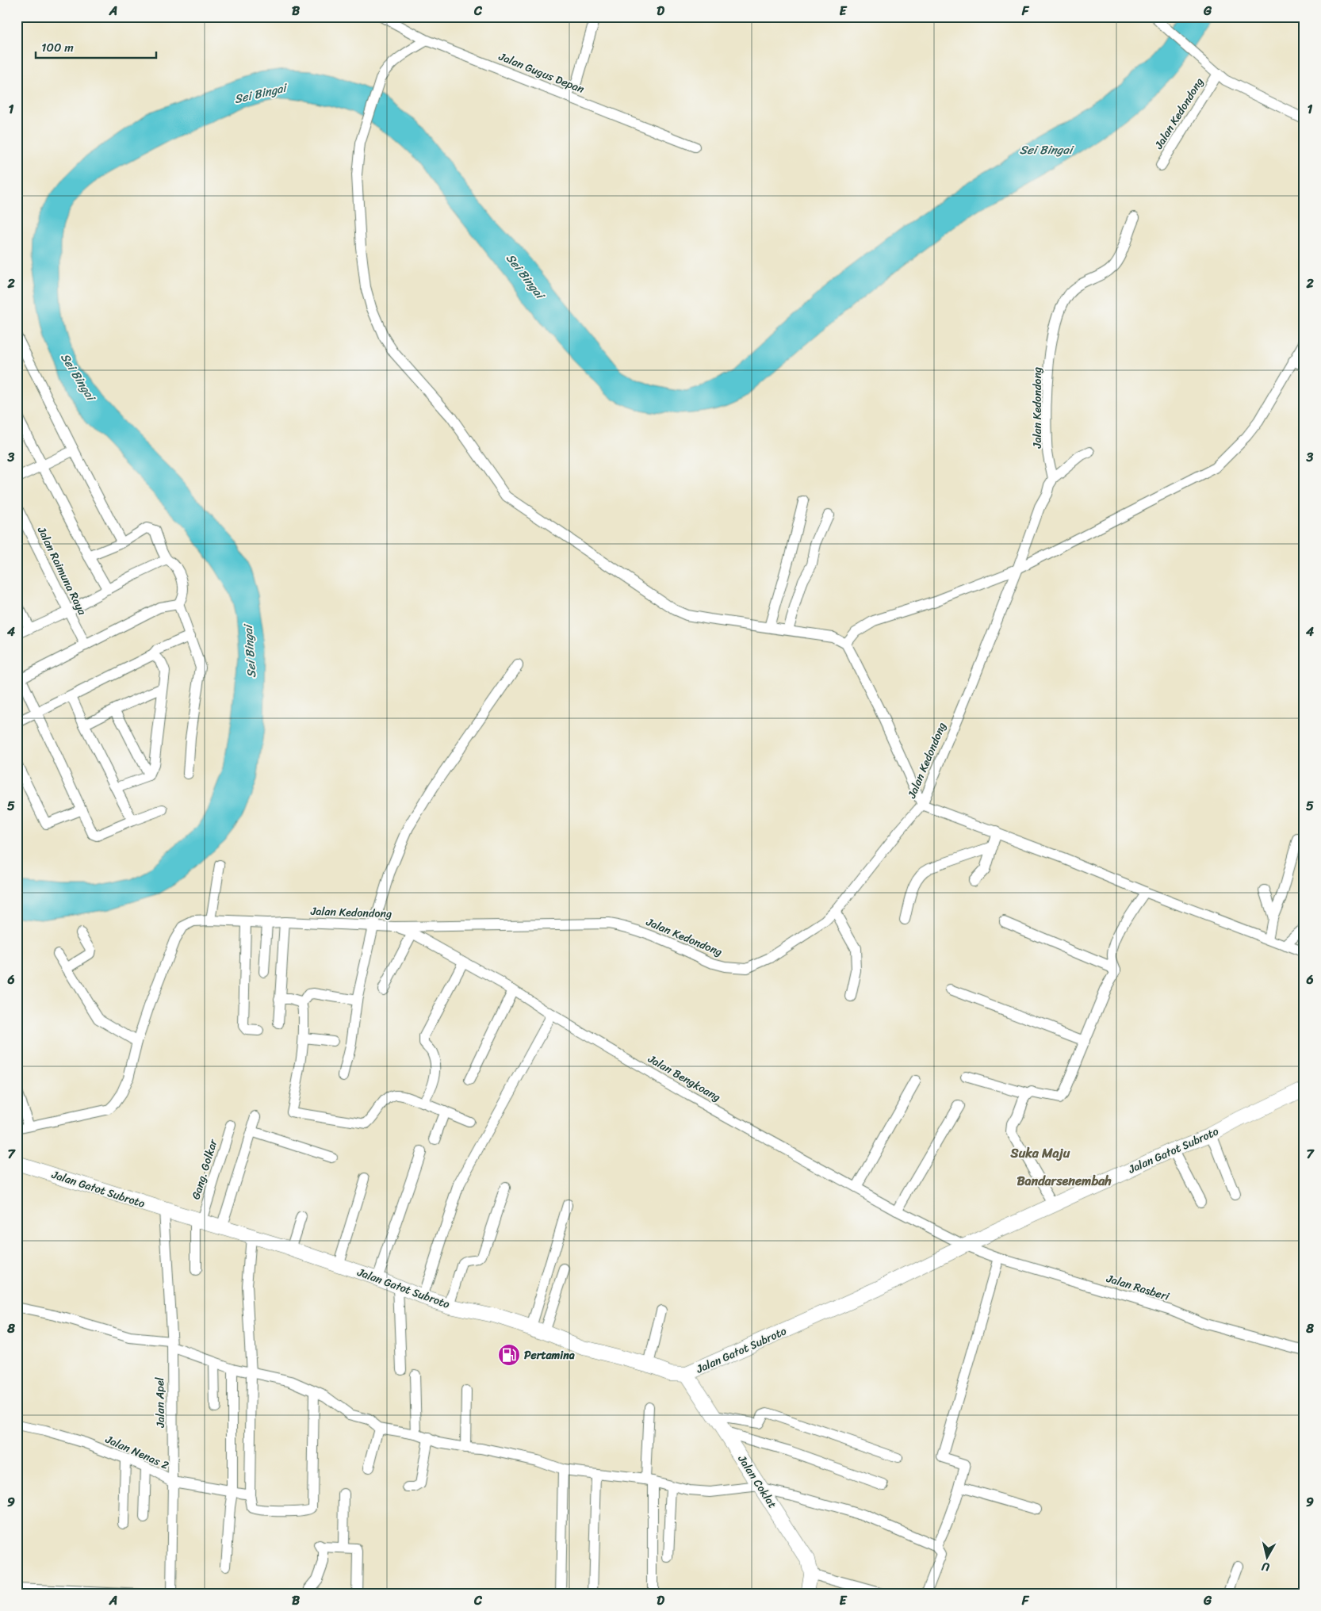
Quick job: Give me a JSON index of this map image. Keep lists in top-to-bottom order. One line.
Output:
{"streets":{"main road":["Jalan Gatot Subroto","Jalan Coklat"],"street":["Jalan Gugus Depan","Jalan Kedondong","Jalan Raimuna Raya","Jalan Bengkoang","Gang. Golkar","Jalan Rasberi","Jalan Apel","Jalan Nenas 2"]},"crossings":[["Jalan Kedondong","Jalan Bengkoang"],["Jalan Bengkoang","Jalan Gatot Subroto"],["Jalan Bengkoang","Jalan Rasberi"],["Jalan Gatot Subroto","Gang. Golkar"],["Jalan Gatot Subroto","Jalan Rasberi"],["Jalan Gatot Subroto","Jalan Apel"],["Jalan Gatot Subroto","Jalan Coklat"],["Jalan Apel","Jalan Nenas 2"]],"districts":["Suka Maju","Bandarsenembah"],"water":["Sei Bingai"],"places":{"fuel station":["Pertamina"]},"scale_bar":"100 m","north":"bottom","grid":{"columns":["A","B","C","D","E","F","G"],"rows":["1","2","3","4","5","6","7","8","9"]}}
